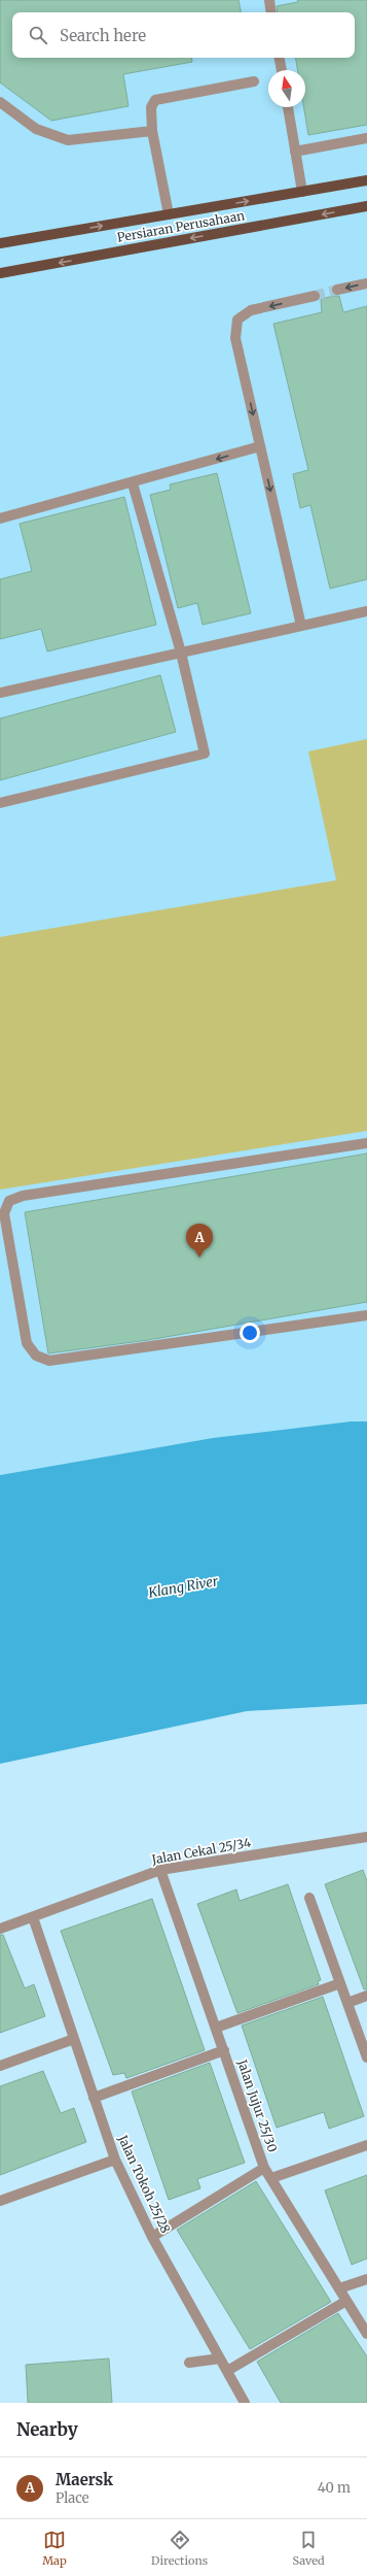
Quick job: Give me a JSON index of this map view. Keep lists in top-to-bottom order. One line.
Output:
{"streets":{"main road":["Persiaran Perusahaan"],"street":["Jalan Cekal 25/34","Jalan Jujur 25/30","Jalan Tokoh 25/28"]},"crossings":[["Jalan Cekal 25/34","Jalan Jujur 25/30"],["Jalan Cekal 25/34","Jalan Tokoh 25/28"]],"water":["Klang River"],"north":"top","page":{"search":"Search here","pins":"A","heading":"Nearby","list":[{"mark":"A","name":"Maersk","note":"Place","value":"40 m"}],"nav":["Map","Directions","Saved"]}}
